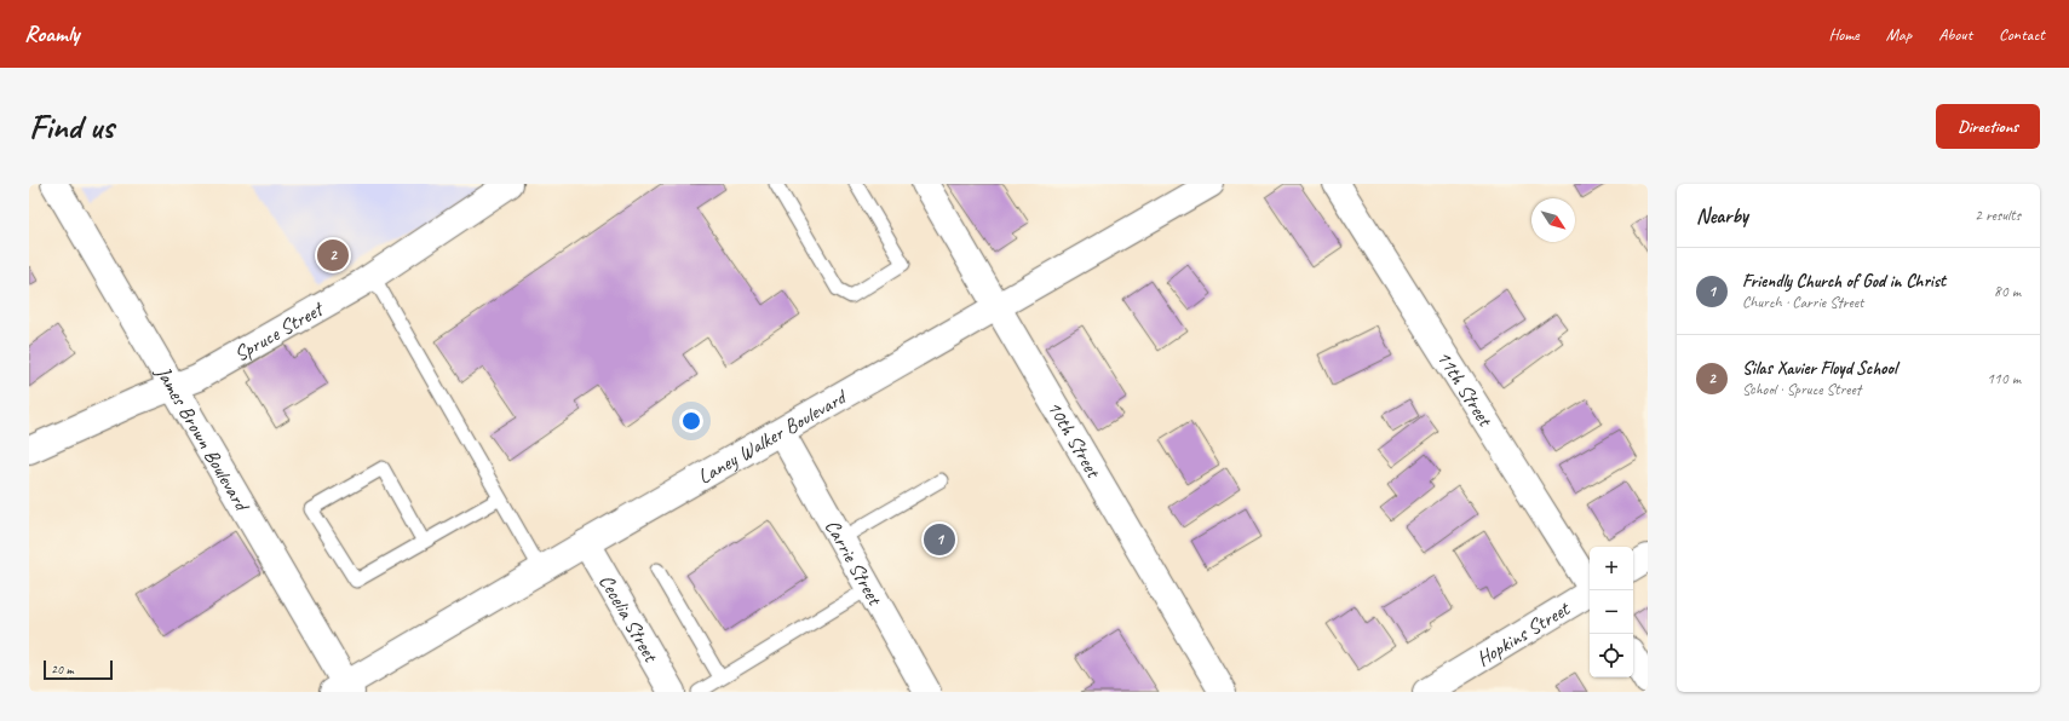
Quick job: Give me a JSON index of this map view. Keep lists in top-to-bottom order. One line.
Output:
{"streets":{"street":["Spruce Street","11th Street","Laney Walker Boulevard","James Brown Boulevard","10th Street","Carrie Street","Cecelia Street","Hopkins Street"]},"crossings":[["Spruce Street","James Brown Boulevard"],["Laney Walker Boulevard","James Brown Boulevard"],["Laney Walker Boulevard","10th Street"],["Laney Walker Boulevard","Carrie Street"],["Laney Walker Boulevard","Cecelia Street"]],"scale_bar":"20 m","north":"bottom right","page":{"header":"Roamly","nav":["Home","Map","About","Contact"],"buttons":"Directions","title":"Find us","heading":["Nearby","2 results"],"pins":["2","1"],"list":[{"mark":"1","name":"Friendly Church of God in Christ","note":"Church · Carrie Street","value":"80 m"},{"mark":"2","name":"Silas Xavier Floyd School","note":"School · Spruce Street","value":"110 m"}],"map_buttons":["+","−"],"scale":"20 m"}}
